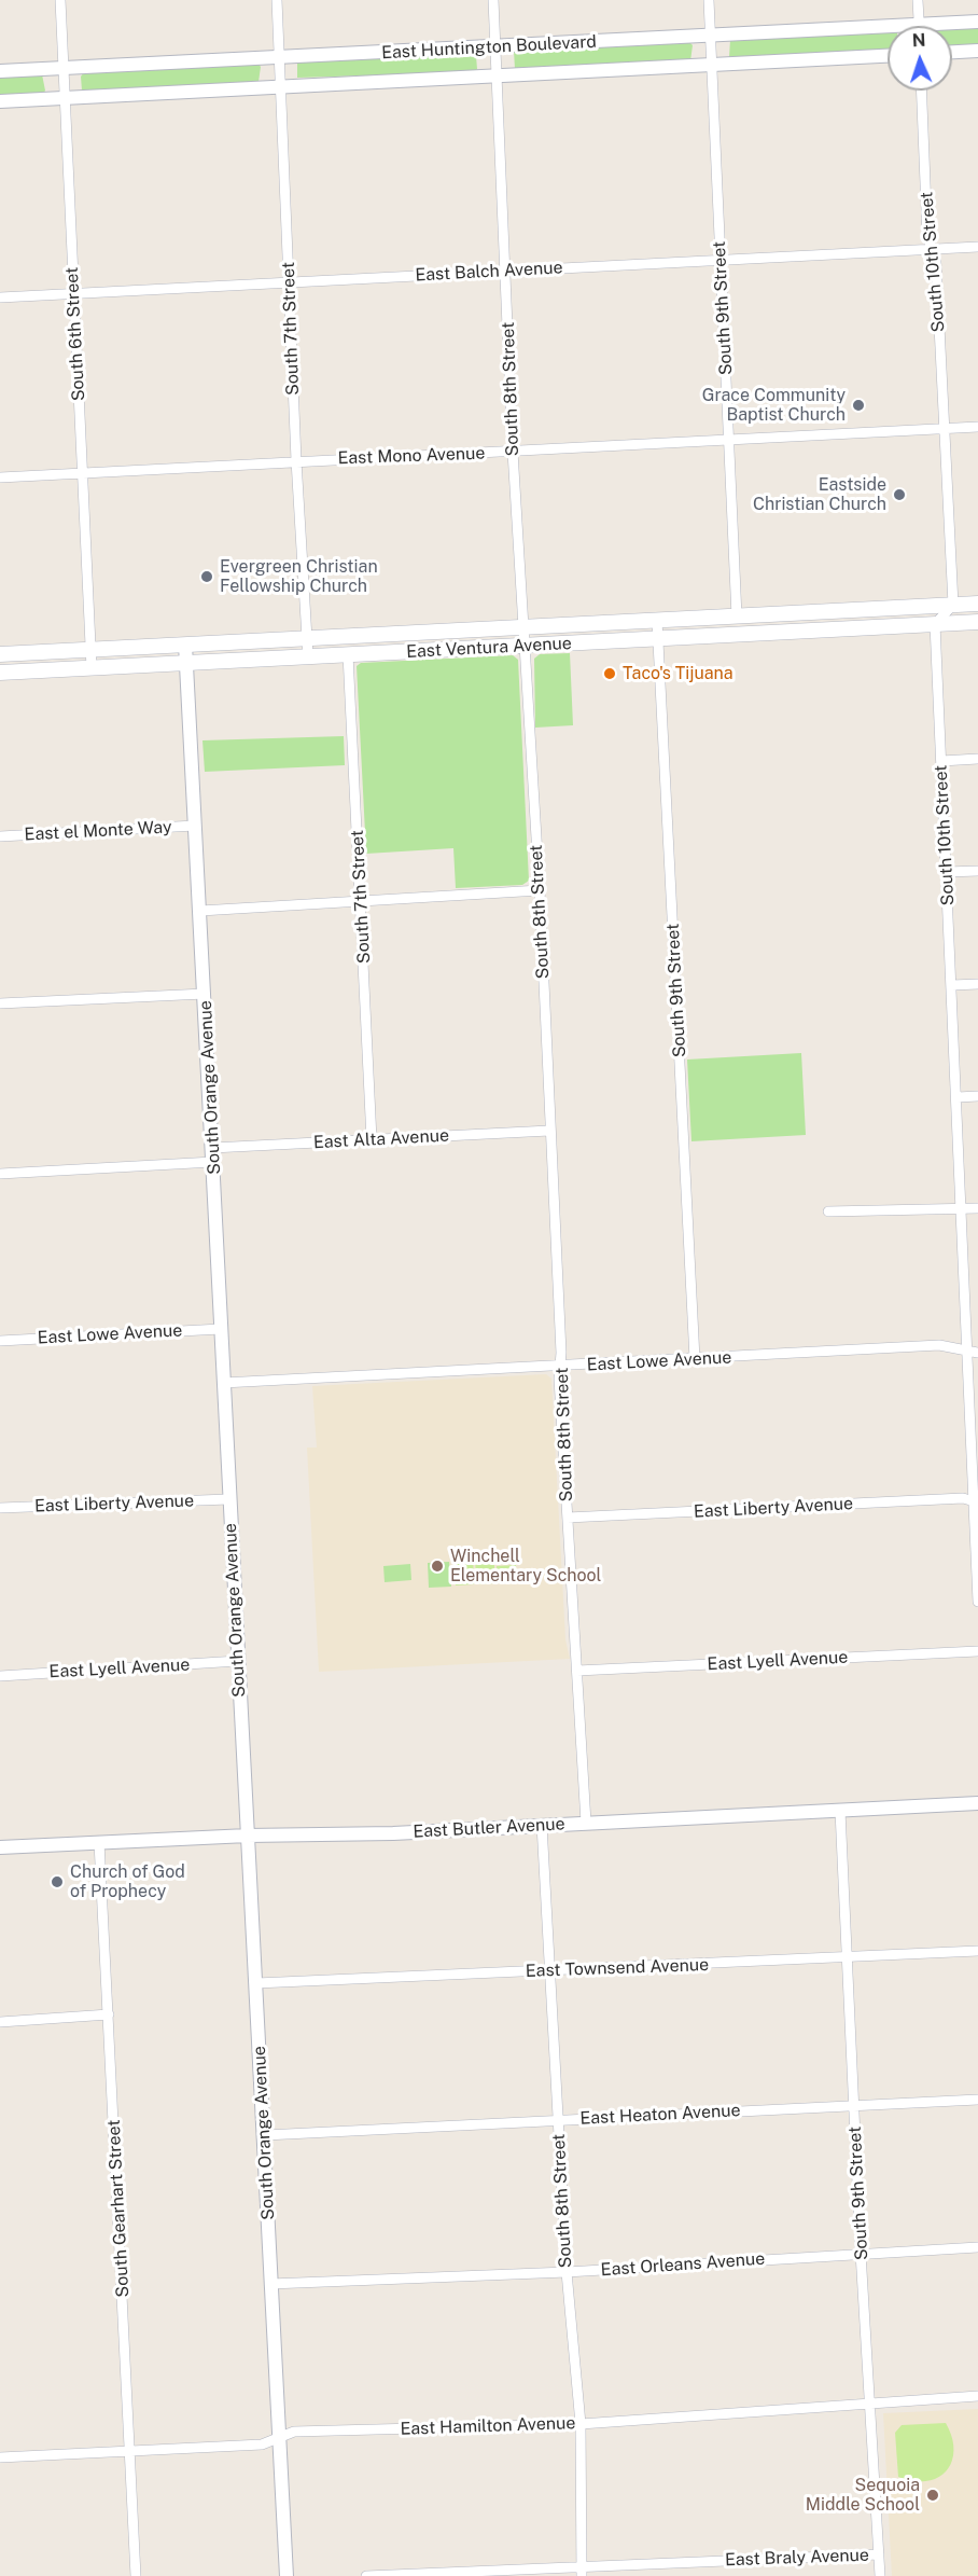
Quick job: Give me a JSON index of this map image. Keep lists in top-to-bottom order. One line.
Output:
{"streets":{"main road":["East Ventura Avenue"],"street":["East Huntington Boulevard","South 10th Street","East Balch Avenue","South 9th Street","South 7th Street","South 6th Street","South 8th Street","East Mono Avenue","East el Monte Way","South Orange Avenue","East Alta Avenue","East Lowe Avenue","East Liberty Avenue","East Lyell Avenue","East Butler Avenue","East Townsend Avenue","East Heaton Avenue","South Gearhart Street","East Orleans Avenue","East Hamilton Avenue","East Braly Avenue"]},"crossings":[["East Huntington Boulevard","South 9th Street"],["East Huntington Boulevard","South 7th Street"],["East Huntington Boulevard","South 6th Street"],["East Huntington Boulevard","South 8th Street"],["South 10th Street","East Balch Avenue"],["South 10th Street","East Mono Avenue"],["South 10th Street","East Ventura Avenue"],["South 10th Street","East Lowe Avenue"],["South 10th Street","East Liberty Avenue"],["East Balch Avenue","South 9th Street"],["East Balch Avenue","South 7th Street"],["East Balch Avenue","South 6th Street"],["East Balch Avenue","South 8th Street"],["South 9th Street","East Mono Avenue"],["South 9th Street","East Ventura Avenue"],["South 9th Street","East Lowe Avenue"],["South 9th Street","East Butler Avenue"],["South 9th Street","East Townsend Avenue"],["South 9th Street","East Heaton Avenue"],["South 9th Street","East Orleans Avenue"],["South 9th Street","East Hamilton Avenue"],["South 9th Street","East Braly Avenue"],["South 7th Street","East Mono Avenue"],["South 7th Street","East Ventura Avenue"],["South 7th Street","East Alta Avenue"],["South 6th Street","East Mono Avenue"],["South 6th Street","East Ventura Avenue"],["South 8th Street","East Mono Avenue"],["South 8th Street","East Ventura Avenue"],["South 8th Street","East Alta Avenue"],["South 8th Street","East Lowe Avenue"],["South 8th Street","East Liberty Avenue"],["South 8th Street","East Lyell Avenue"],["South 8th Street","East Butler Avenue"],["South 8th Street","East Townsend Avenue"],["South 8th Street","East Heaton Avenue"],["South 8th Street","East Orleans Avenue"],["South 8th Street","East Hamilton Avenue"],["South 8th Street","East Braly Avenue"],["East Ventura Avenue","South Orange Avenue"],["East el Monte Way","South Orange Avenue"],["South Orange Avenue","East Alta Avenue"],["South Orange Avenue","East Lowe Avenue"],["South Orange Avenue","East Liberty Avenue"],["South Orange Avenue","East Lyell Avenue"],["South Orange Avenue","East Butler Avenue"],["South Orange Avenue","East Townsend Avenue"],["South Orange Avenue","East Heaton Avenue"],["South Orange Avenue","East Orleans Avenue"],["South Orange Avenue","East Hamilton Avenue"],["East Butler Avenue","South Gearhart Street"],["South Gearhart Street","East Hamilton Avenue"]],"places":["Grace Community Baptist Church","Eastside Christian Church","Evergreen Christian Fellowship Church","Taco's Tijuana","Winchell Elementary School","Church of God of Prophecy","Sequoia Middle School"],"north":"top"}
